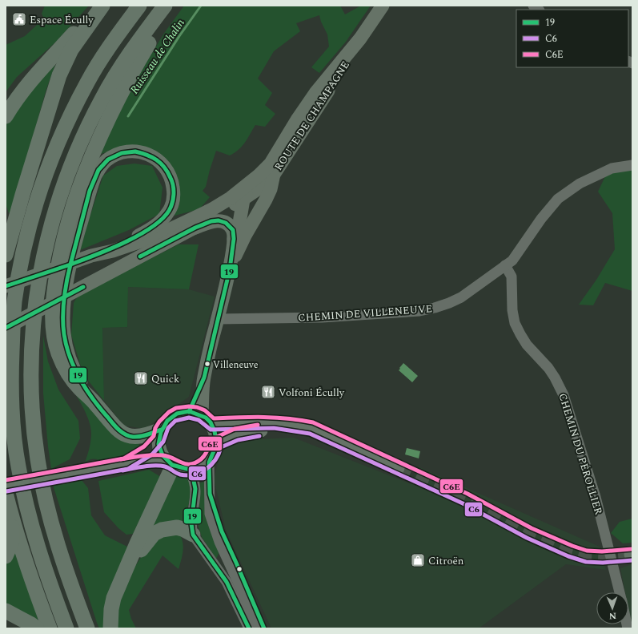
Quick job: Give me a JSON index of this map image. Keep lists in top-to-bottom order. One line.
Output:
{"streets":{"main road":["ROUTE DE CHAMPAGNE"],"street":["CHEMIN DE VILLENEUVE","CHEMIN DU PÉROLLIER"]},"crossings":[["CHEMIN DE VILLENEUVE","CHEMIN DU PÉROLLIER"]],"water":["Ruisseau de Chalin"],"places":{"public building":["Espace Écully"],"other":["Villeneuve"],"restaurant":["Quick","Volfoni Écully"],"shop":["Citroën"]},"lines":["transit line 19","transit line C6E","transit line C6"],"legend":["19","C6","C6E"],"north":"bottom"}
